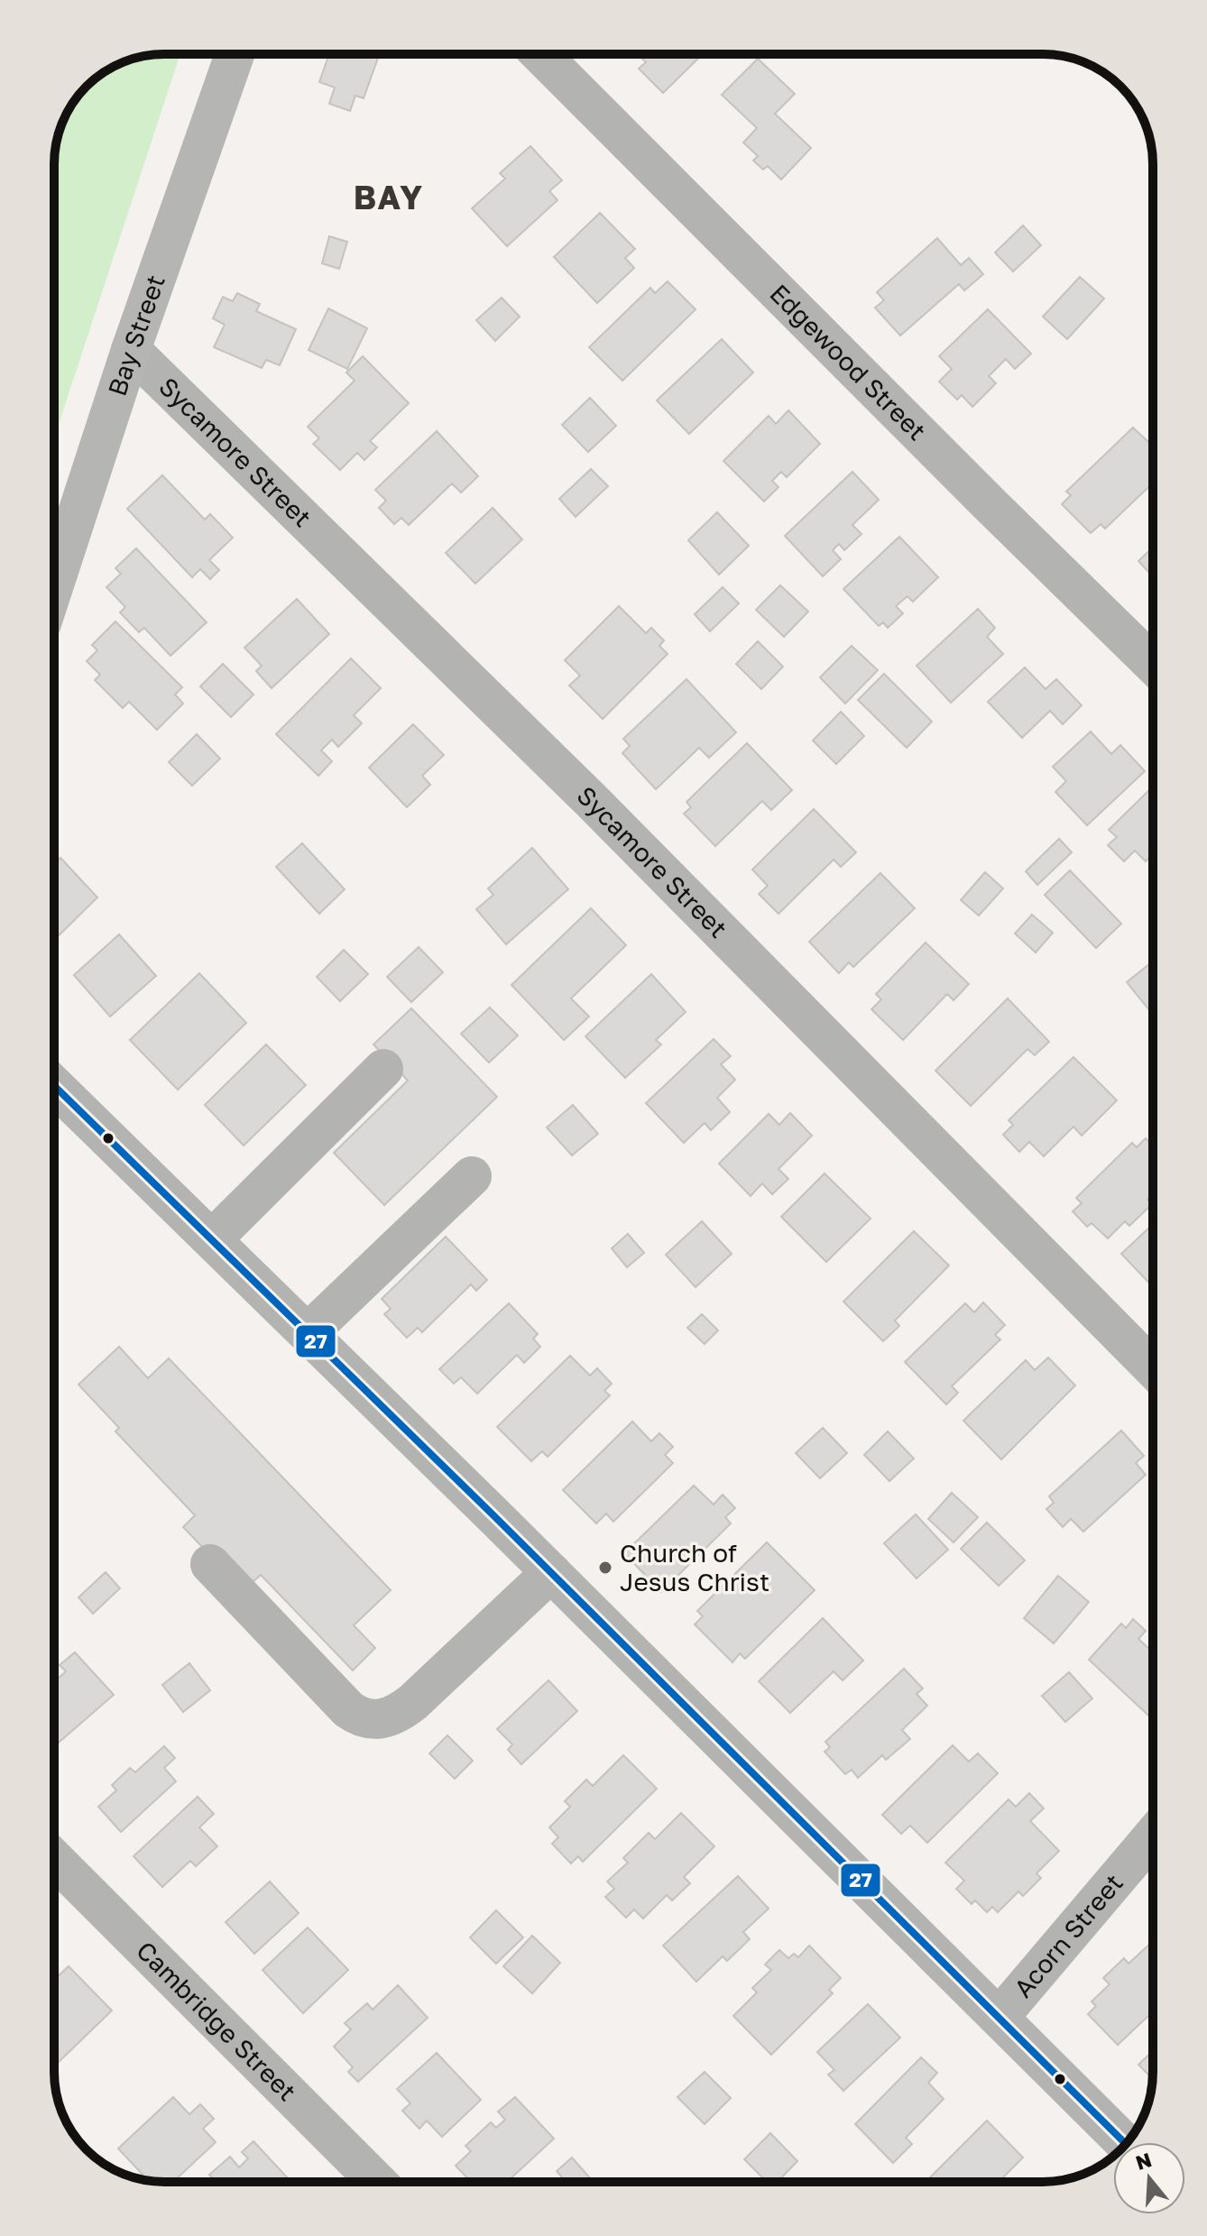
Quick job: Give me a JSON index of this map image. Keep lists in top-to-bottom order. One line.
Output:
{"streets":{"main road":["Bay Street"],"street":["Edgewood Street","Sycamore Street","Acorn Street","Cambridge Street"]},"crossings":[["Bay Street","Sycamore Street"]],"districts":["BAY"],"places":["Church of Jesus Christ"],"lines":["transit line 27"],"north":"top"}
